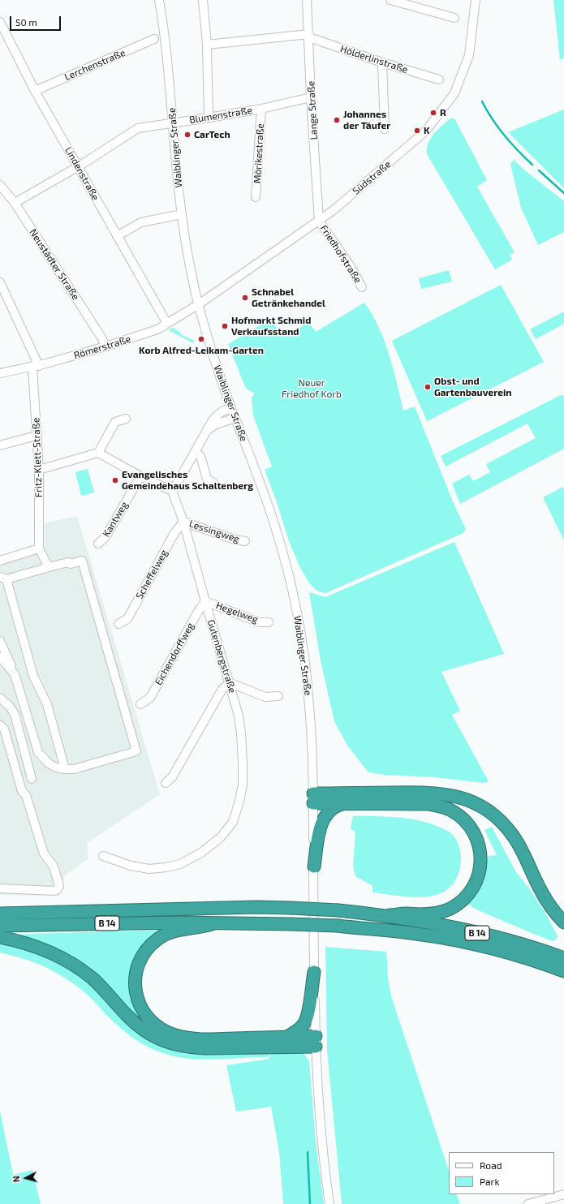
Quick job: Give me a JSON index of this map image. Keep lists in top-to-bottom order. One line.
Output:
{"streets":{"highway":["B 14"],"street":["Hölderlinstraße","Lerchenstraße","Lange Straße","Blumenstraße","Waiblinger Straße","Mörikestraße","Lindenstraße","Südstraße","Friedhofstraße","Neustädter Straße","Römerstraße","Fritz-Klett-Straße","Kantweg","Lessingweg","Scheffelweg","Hegelweg","Eichendorffweg","Gutenbergstraße"]},"crossings":[["Hölderlinstraße","Lange Straße"],["Lerchenstraße","Lindenstraße"],["Lange Straße","Blumenstraße"],["Lange Straße","Südstraße"],["Lange Straße","Friedhofstraße"],["Blumenstraße","Waiblinger Straße"],["Blumenstraße","Mörikestraße"],["Blumenstraße","Lindenstraße"],["Blumenstraße","Neustädter Straße"],["Waiblinger Straße","Südstraße"],["Waiblinger Straße","Römerstraße"],["Lindenstraße","Römerstraße"],["Südstraße","Friedhofstraße"],["Südstraße","Römerstraße"],["Neustädter Straße","Römerstraße"],["Römerstraße","Fritz-Klett-Straße"],["Lessingweg","Scheffelweg"],["Lessingweg","Gutenbergstraße"],["Scheffelweg","Gutenbergstraße"],["Hegelweg","Eichendorffweg"],["Hegelweg","Gutenbergstraße"],["Eichendorffweg","Gutenbergstraße"]],"parks":["Neuer Friedhof Korb"],"places":["R","Johannes der Täufer","K","CarTech","Schnabel Getränkehandel","Hofmarkt Schmid Verkaufsstand","Korb Alfred-Leikam-Garten","Obst- und Gartenbauverein","Evangelisches Gemeindehaus Schaltenberg"],"legend":["Road","Park"],"scale_bar":"50 m","north":"left"}
